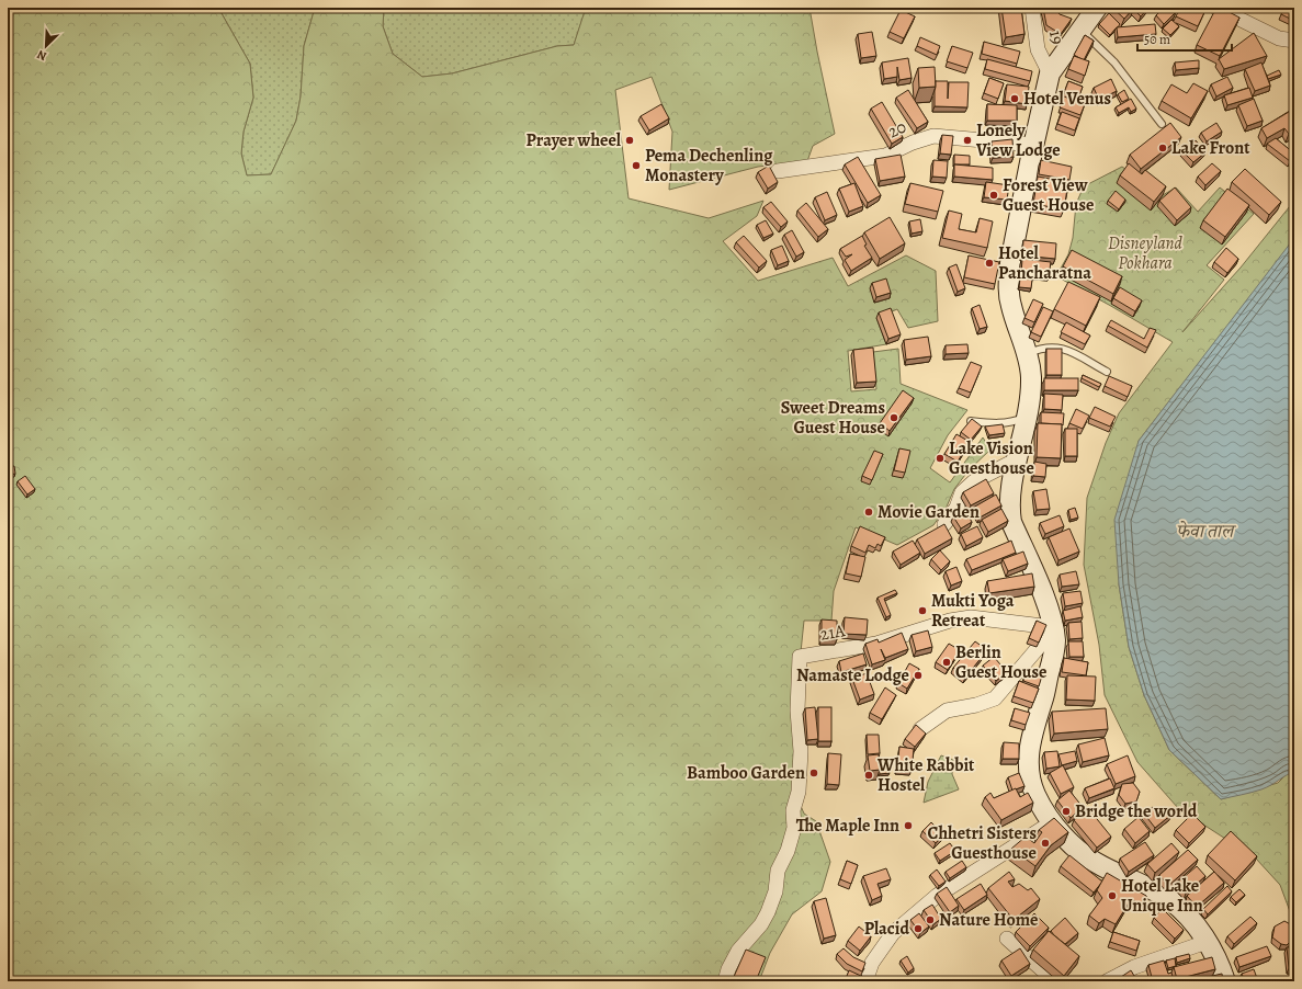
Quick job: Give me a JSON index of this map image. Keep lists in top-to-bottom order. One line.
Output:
{"streets":{"street":["19","20","21A"]},"water":["फेवा ताल"],"parks":["Disneyland Pokhara"],"places":["Hotel Venus","Prayer wheel","Lonely View Lodge","Lake Front","Pema Dechenling Monastery","Forest View Guest House","Hotel Pancharatna","Sweet Dreams Guest House","Lake Vision Guesthouse","Movie Garden","Mukti Yoga Retreat","Berlin Guest House","Namaste Lodge","Bamboo Garden","White Rabbit Hostel","Bridge the world","The Maple Inn","Chhetri Sisters Guesthouse","Hotel Lake Unique Inn","Nature Home","Placid"],"scale_bar":"50 m","north":"bottom left"}
